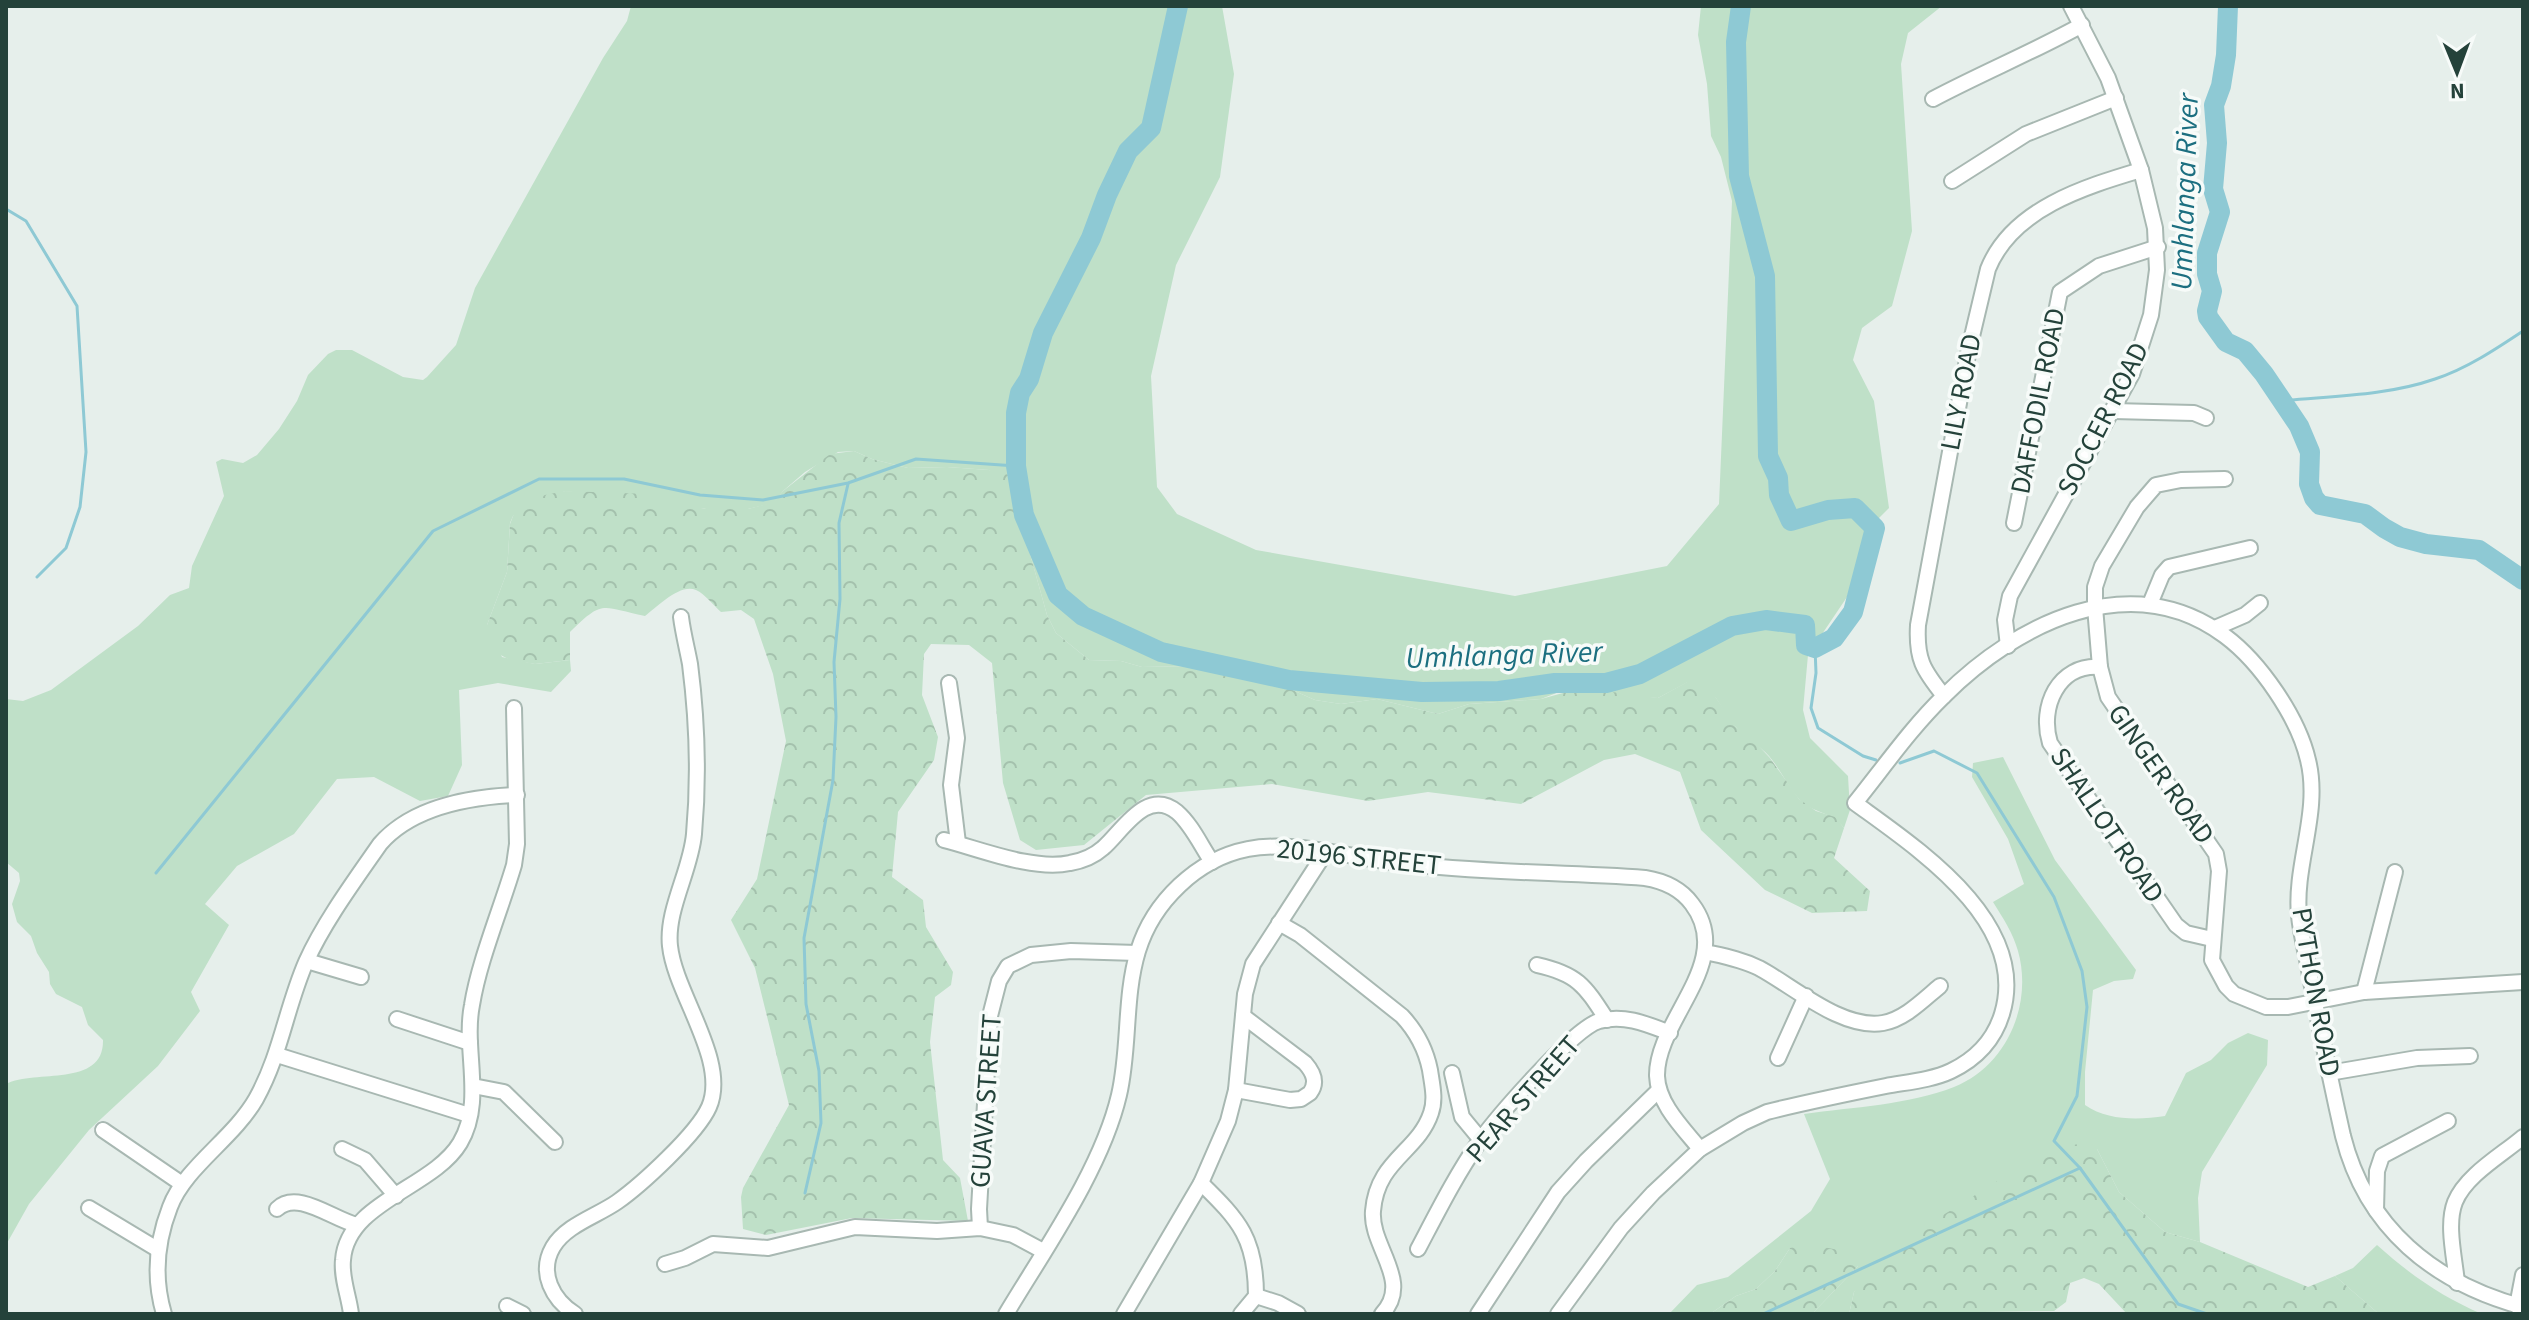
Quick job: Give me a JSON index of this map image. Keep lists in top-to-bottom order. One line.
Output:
{"streets":{"street":["LILY ROAD","DAFFODIL ROAD","SOCCER ROAD","GINGER ROAD","SHALLOT ROAD","20196 STREET","PYTHON ROAD","PEAR STREET","GUAVA STREET"]},"crossings":[["LILY ROAD","SOCCER ROAD"],["LILY ROAD","PYTHON ROAD"],["DAFFODIL ROAD","SOCCER ROAD"],["SOCCER ROAD","PYTHON ROAD"],["GINGER ROAD","SHALLOT ROAD"],["GINGER ROAD","PYTHON ROAD"],["20196 STREET","GUAVA STREET"]],"water":["Umhlanga River"],"north":"bottom"}
